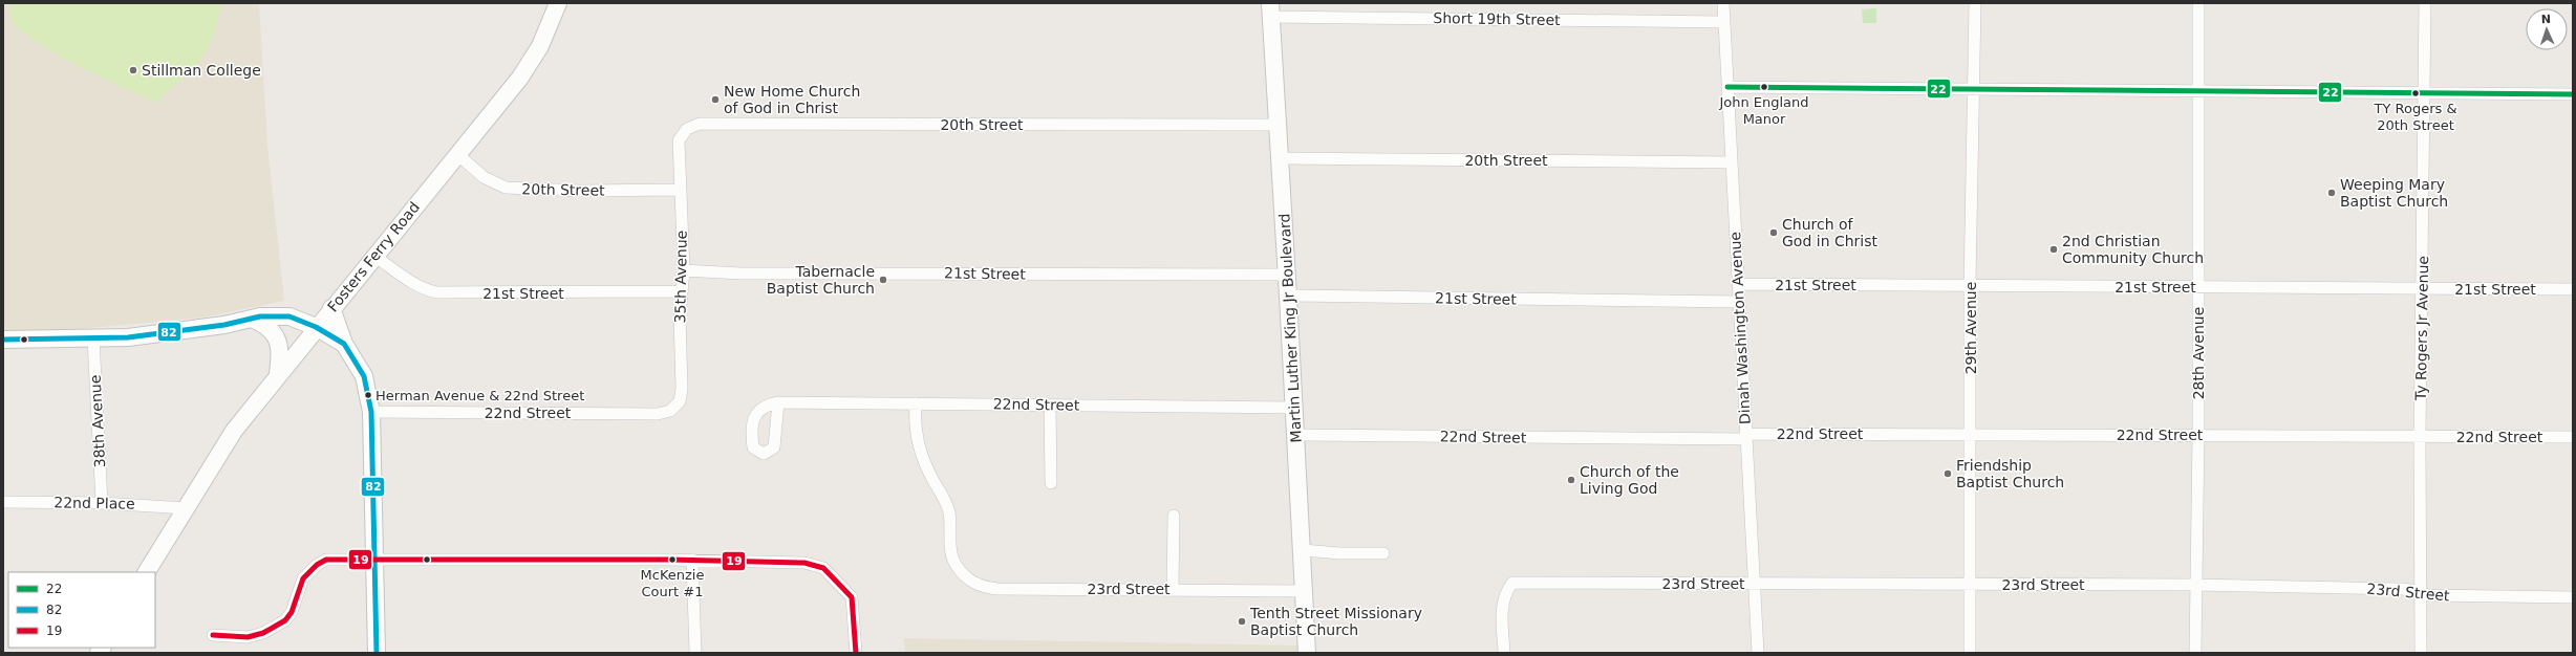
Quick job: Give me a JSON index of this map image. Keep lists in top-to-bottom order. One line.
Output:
{"streets":{"street":["Short 19th Street","20th Street","Fosters Ferry Road","21st Street","35th Avenue","Martin Luther King Jr Boulevard","Dinah Washington Avenue","29th Avenue","Ty Rogers Jr Avenue","28th Avenue","22nd Street","38th Avenue","22nd Place","23rd Street"]},"crossings":[["Short 19th Street","Martin Luther King Jr Boulevard"],["Short 19th Street","Dinah Washington Avenue"],["20th Street","Fosters Ferry Road"],["20th Street","35th Avenue"],["20th Street","Martin Luther King Jr Boulevard"],["20th Street","Dinah Washington Avenue"],["Fosters Ferry Road","21st Street"],["Fosters Ferry Road","22nd Place"],["21st Street","35th Avenue"],["21st Street","Martin Luther King Jr Boulevard"],["21st Street","Dinah Washington Avenue"],["21st Street","29th Avenue"],["21st Street","Ty Rogers Jr Avenue"],["21st Street","28th Avenue"],["35th Avenue","22nd Street"],["Martin Luther King Jr Boulevard","22nd Street"],["Martin Luther King Jr Boulevard","23rd Street"],["Dinah Washington Avenue","22nd Street"],["Dinah Washington Avenue","23rd Street"],["29th Avenue","22nd Street"],["29th Avenue","23rd Street"],["Ty Rogers Jr Avenue","22nd Street"],["Ty Rogers Jr Avenue","23rd Street"],["28th Avenue","22nd Street"],["28th Avenue","23rd Street"],["22nd Street","23rd Street"],["38th Avenue","22nd Place"]],"places":["Stillman College","John England Manor","TY Rogers & 20th Street","New Home Church of God in Christ","Weeping Mary Baptist Church","Church of God in Christ","2nd Christian Community Church","Tabernacle Baptist Church","Herman Avenue & 22nd Street","Friendship Baptist Church","Church of the Living God","McKenzie Court #1","Tenth Street Missionary Baptist Church"],"lines":["transit line 22","transit line 82","transit line 19"],"legend":["22","82","19"],"north":"top"}
